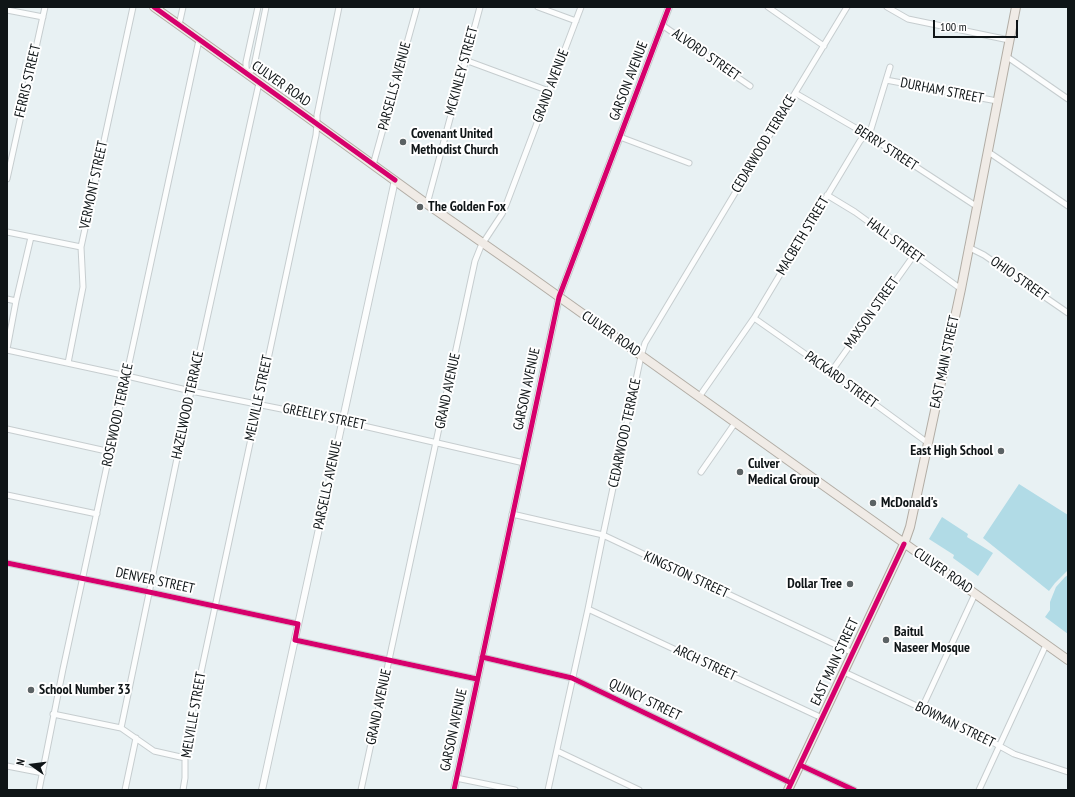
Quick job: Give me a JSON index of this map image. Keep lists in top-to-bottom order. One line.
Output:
{"streets":{"main road":["CULVER ROAD","EAST MAIN STREET"],"street":["ALVORD STREET","MCKINLEY STREET","FERRIS STREET","GARSON AVENUE","PARSELLS AVENUE","GRAND AVENUE","DURHAM STREET","CEDARWOOD TERRACE","BERRY STREET","VERMONT STREET","MACBETH STREET","HALL STREET","OHIO STREET","MAXSON STREET","PACKARD STREET","MELVILLE STREET","HAZELWOOD TERRACE","ROSEWOOD TERRACE","GREELEY STREET","KINGSTON STREET","DENVER STREET","ARCH STREET","QUINCY STREET","BOWMAN STREET"]},"crossings":[["ALVORD STREET","GARSON AVENUE"],["MCKINLEY STREET","CULVER ROAD"],["GARSON AVENUE","CULVER ROAD"],["GARSON AVENUE","GREELEY STREET"],["GARSON AVENUE","KINGSTON STREET"],["GARSON AVENUE","QUINCY STREET"],["CULVER ROAD","PARSELLS AVENUE"],["CULVER ROAD","GRAND AVENUE"],["CULVER ROAD","CEDARWOOD TERRACE"],["CULVER ROAD","MACBETH STREET"],["CULVER ROAD","EAST MAIN STREET"],["CULVER ROAD","MELVILLE STREET"],["CULVER ROAD","HAZELWOOD TERRACE"],["CULVER ROAD","ROSEWOOD TERRACE"],["PARSELLS AVENUE","GREELEY STREET"],["PARSELLS AVENUE","DENVER STREET"],["GRAND AVENUE","GREELEY STREET"],["DURHAM STREET","MACBETH STREET"],["DURHAM STREET","EAST MAIN STREET"],["CEDARWOOD TERRACE","BERRY STREET"],["CEDARWOOD TERRACE","KINGSTON STREET"],["CEDARWOOD TERRACE","ARCH STREET"],["CEDARWOOD TERRACE","QUINCY STREET"],["BERRY STREET","MACBETH STREET"],["BERRY STREET","EAST MAIN STREET"],["VERMONT STREET","GREELEY STREET"],["MACBETH STREET","HALL STREET"],["MACBETH STREET","PACKARD STREET"],["HALL STREET","MAXSON STREET"],["HALL STREET","EAST MAIN STREET"],["OHIO STREET","EAST MAIN STREET"],["MAXSON STREET","PACKARD STREET"],["EAST MAIN STREET","PACKARD STREET"],["EAST MAIN STREET","KINGSTON STREET"],["EAST MAIN STREET","ARCH STREET"],["EAST MAIN STREET","QUINCY STREET"],["EAST MAIN STREET","BOWMAN STREET"],["MELVILLE STREET","GREELEY STREET"],["MELVILLE STREET","DENVER STREET"],["HAZELWOOD TERRACE","GREELEY STREET"],["HAZELWOOD TERRACE","DENVER STREET"],["ROSEWOOD TERRACE","GREELEY STREET"],["ROSEWOOD TERRACE","DENVER STREET"]],"places":["Covenant United Methodist Church","The Golden Fox","East High School","Culver Medical Group","McDonald's","Dollar Tree","Baitul Naseer Mosque","School Number 33"],"scale_bar":"100 m","north":"left"}
